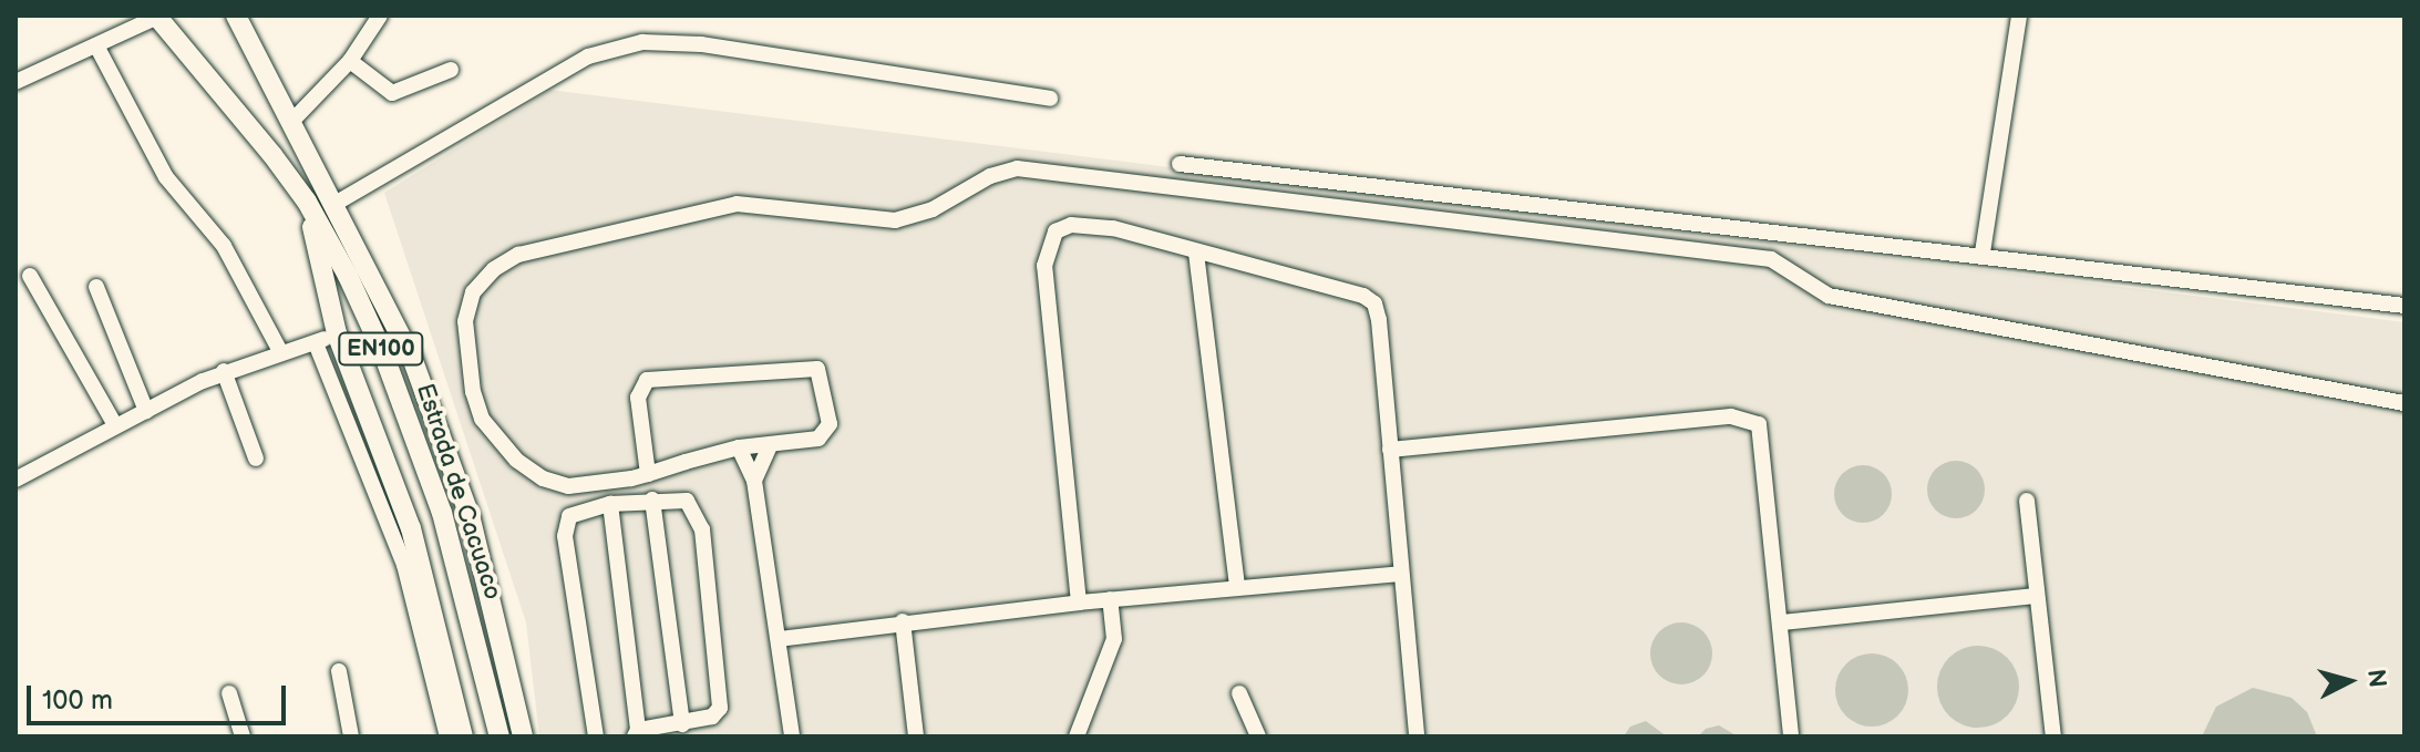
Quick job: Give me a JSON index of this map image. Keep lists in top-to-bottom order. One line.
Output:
{"streets":{"main road":["EN100","Estrada de Cacuaco"]},"scale_bar":"100 m","north":"right"}
